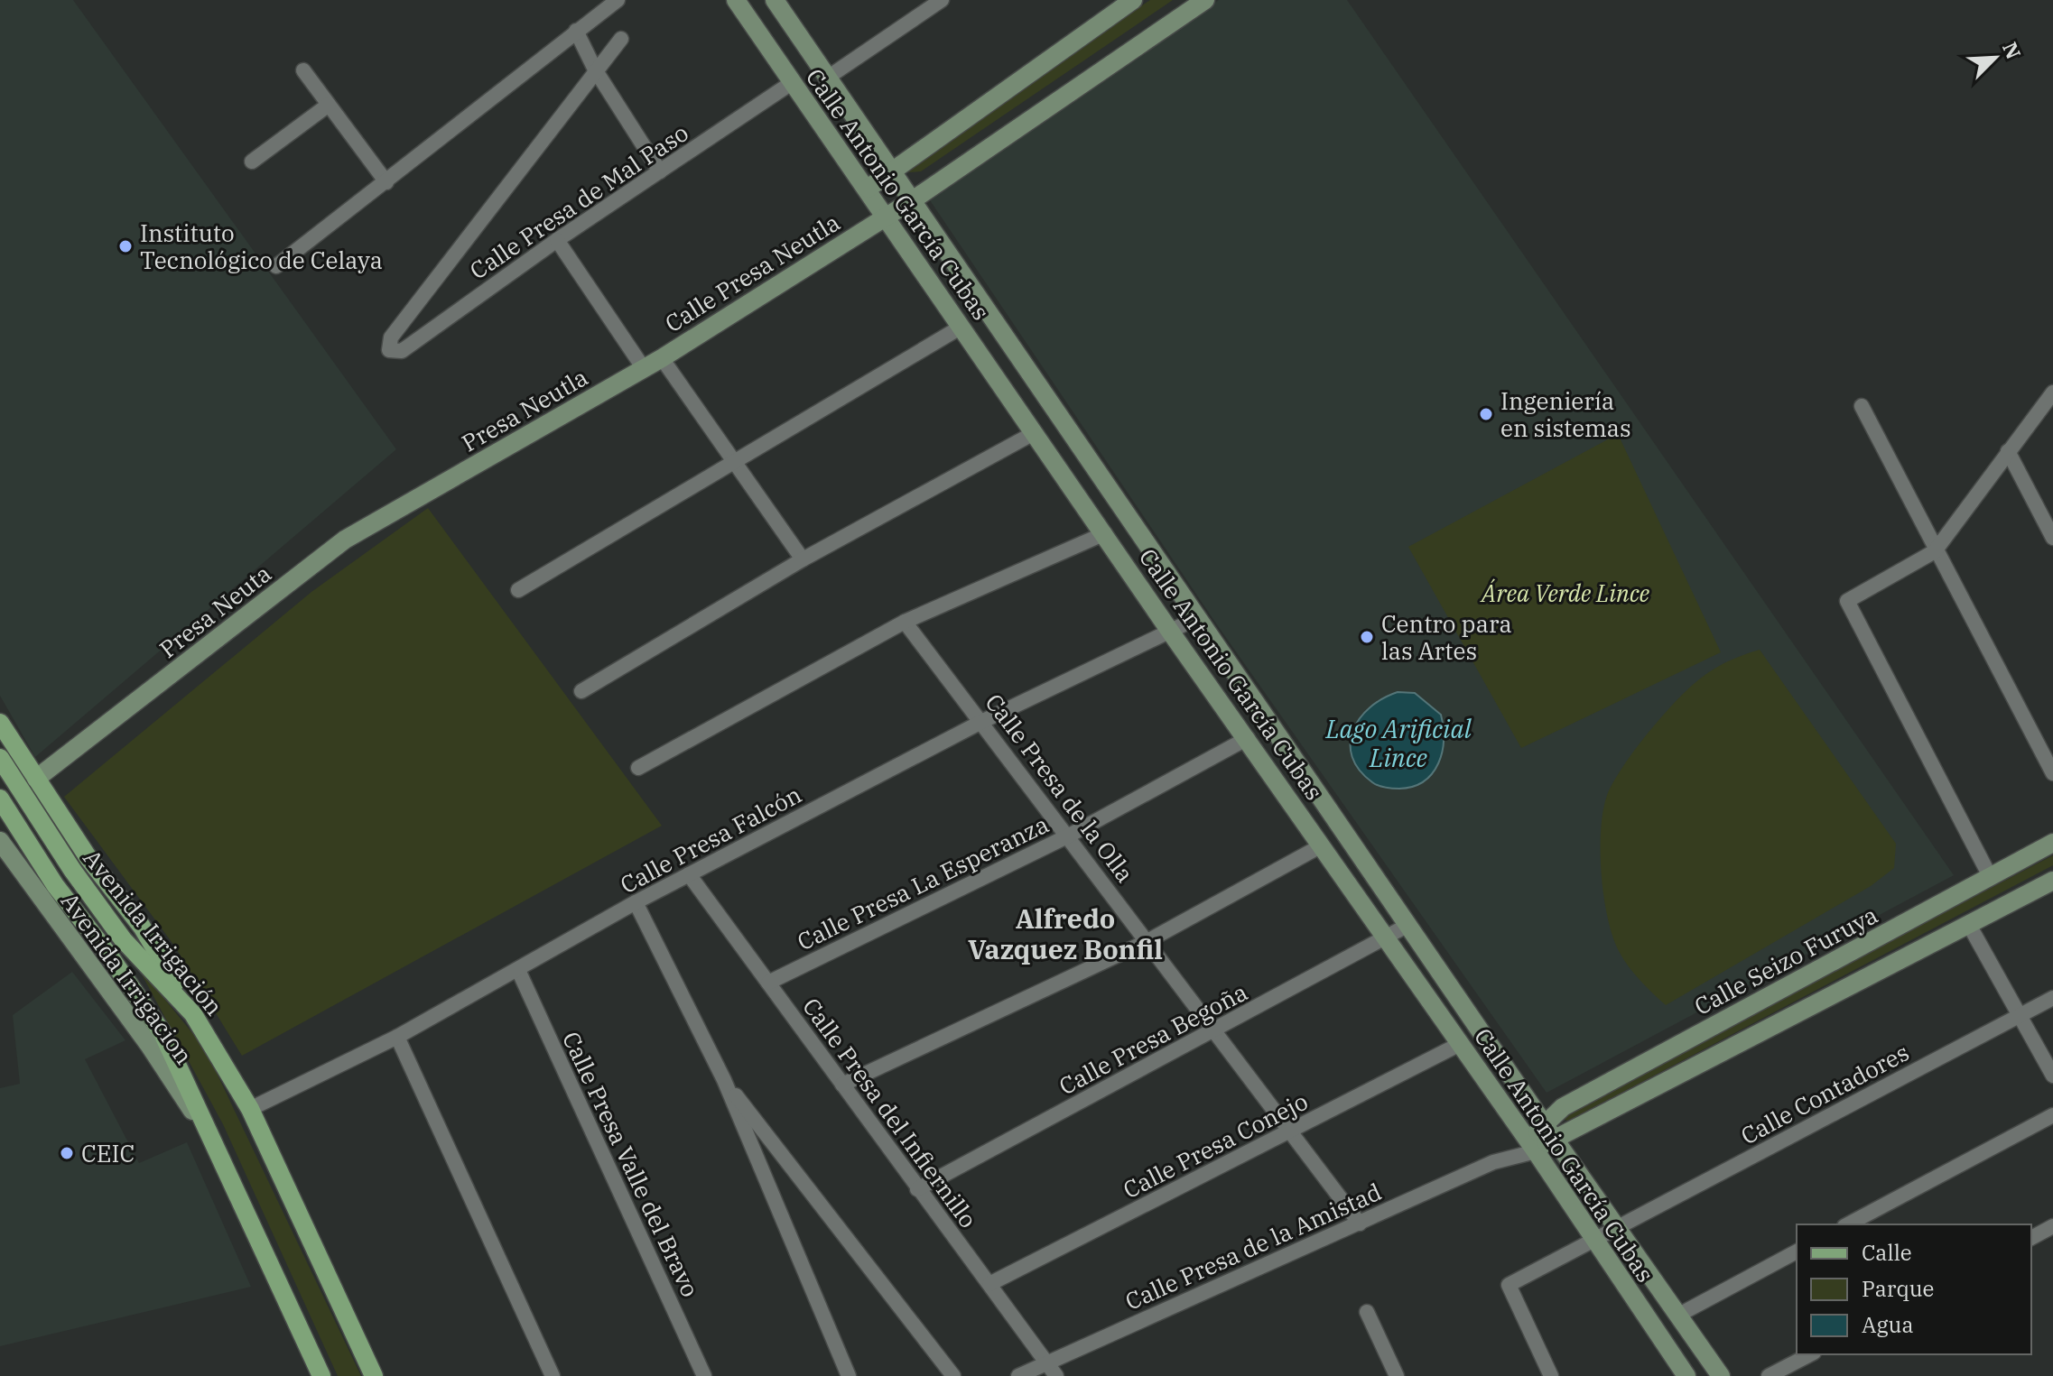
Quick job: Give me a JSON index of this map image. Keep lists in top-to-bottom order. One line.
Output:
{"streets":{"main road":["Avenida Irrigación","Avenida Irrigacion"],"street":["Calle Antonio García Cubas","Calle Presa de Mal Paso","Calle Presa Neutla","Presa Neutla","Presa Neuta","Calle Presa de la Olla","Calle Presa Falcón","Calle Presa La Esperanza","Calle Seizo Furuya","Calle Presa Begoña","Calle Contadores","Calle Presa del Infiernillo","Calle Presa Conejo","Calle Presa Valle del Bravo","Calle Presa de la Amistad"]},"crossings":[["Calle Antonio García Cubas","Calle Presa de Mal Paso"],["Calle Antonio García Cubas","Calle Presa Neutla"],["Calle Antonio García Cubas","Calle Presa Falcón"],["Calle Antonio García Cubas","Calle Presa La Esperanza"],["Calle Antonio García Cubas","Calle Seizo Furuya"],["Calle Antonio García Cubas","Calle Presa Begoña"],["Calle Antonio García Cubas","Calle Contadores"],["Calle Antonio García Cubas","Calle Presa Conejo"],["Calle Antonio García Cubas","Calle Presa de la Amistad"],["Calle Presa Neutla","Presa Neutla"],["Presa Neutla","Presa Neuta"],["Presa Neuta","Avenida Irrigacion"],["Calle Presa de la Olla","Calle Presa Falcón"],["Calle Presa de la Olla","Calle Presa La Esperanza"],["Calle Presa de la Olla","Calle Presa Begoña"],["Calle Presa de la Olla","Calle Presa Conejo"],["Calle Presa de la Olla","Calle Presa de la Amistad"],["Calle Presa Falcón","Avenida Irrigación"],["Calle Presa Falcón","Calle Presa del Infiernillo"],["Calle Presa Falcón","Calle Presa Valle del Bravo"],["Calle Presa La Esperanza","Calle Presa del Infiernillo"],["Avenida Irrigación","Avenida Irrigacion"],["Calle Seizo Furuya","Calle Presa de la Amistad"],["Calle Presa Begoña","Calle Presa del Infiernillo"],["Calle Presa del Infiernillo","Calle Presa Conejo"],["Calle Presa del Infiernillo","Calle Presa de la Amistad"]],"districts":["Alfredo Vazquez Bonfil"],"water":["Lago Arificial Lince"],"parks":["Área Verde Lince"],"places":["Instituto Tecnológico de Celaya","Ingeniería en sistemas","Centro para las Artes","CEIC"],"legend":["Calle","Parque","Agua"],"north":"top right"}
